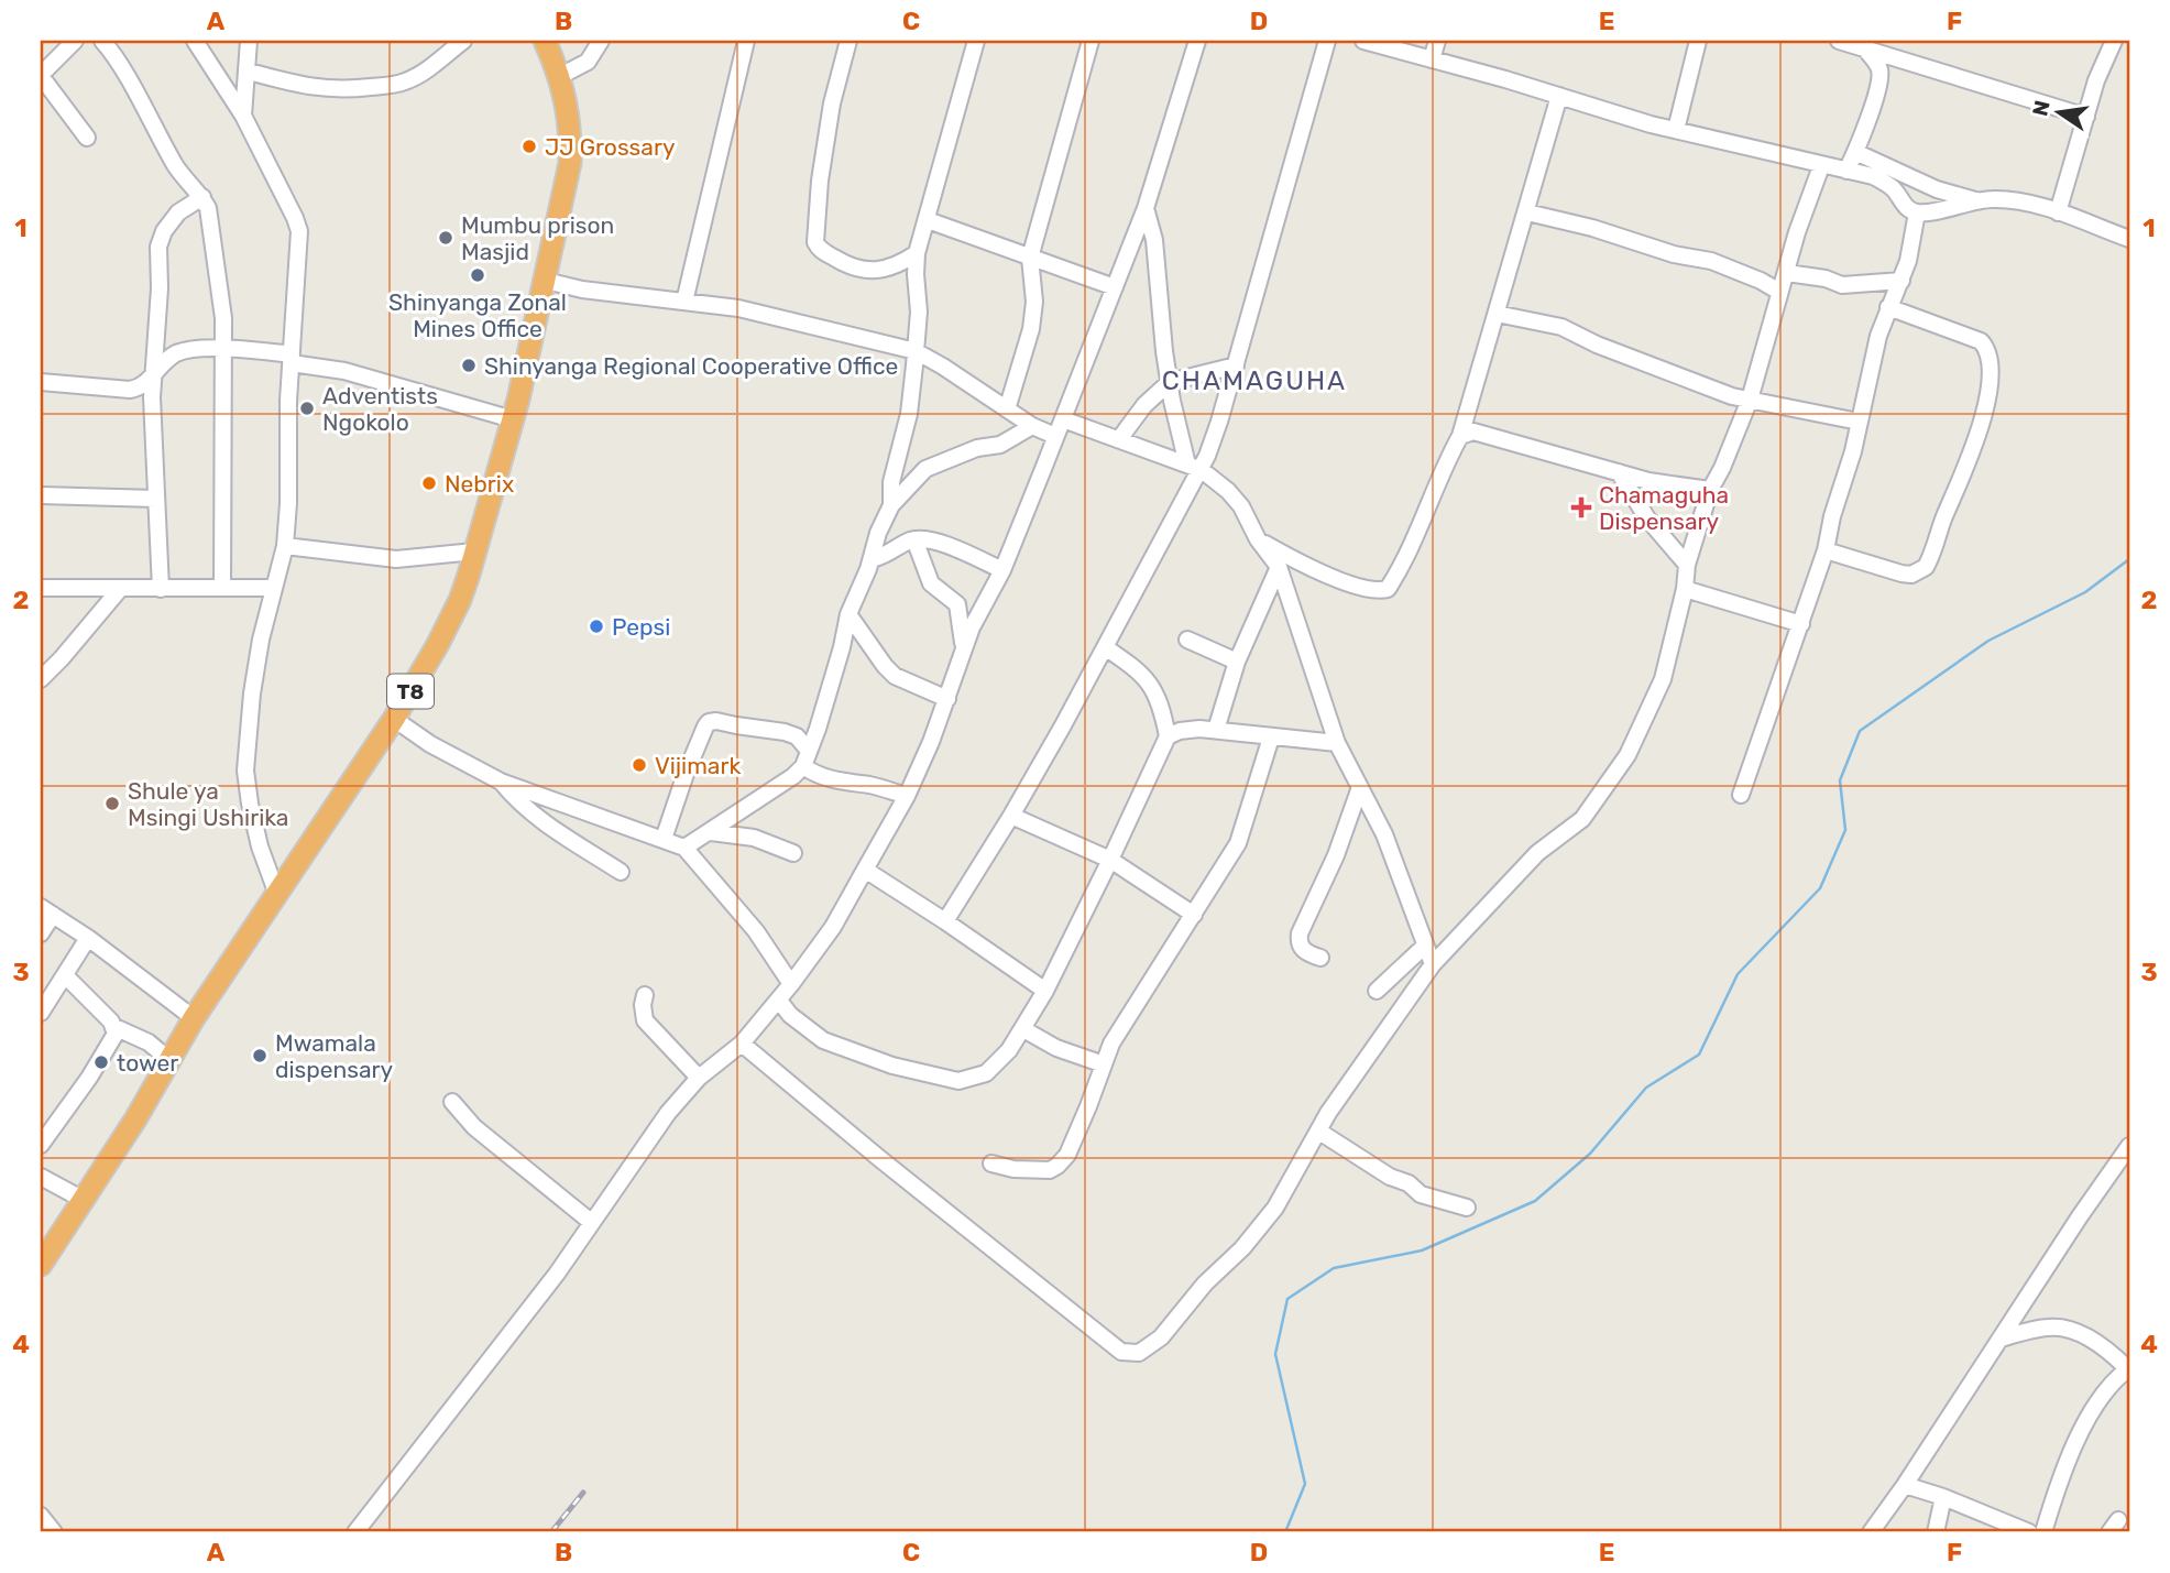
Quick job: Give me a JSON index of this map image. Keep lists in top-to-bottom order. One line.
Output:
{"streets":{"highway":["T8"]},"districts":["CHAMAGUHA"],"places":{"other":["JJ Grossary","Mumbu prison Masjid","Shinyanga Zonal Mines Office","Shinyanga Regional Cooperative Office","Adventists Ngokolo","Nebrix","Pepsi","Vijimark","Shule ya Msingi Ushirika","Mwamala dispensary","tower"],"health":["Chamaguha Dispensary"]},"north":"left","grid":{"columns":["A","B","C","D","E","F"],"rows":["1","2","3","4"]}}
